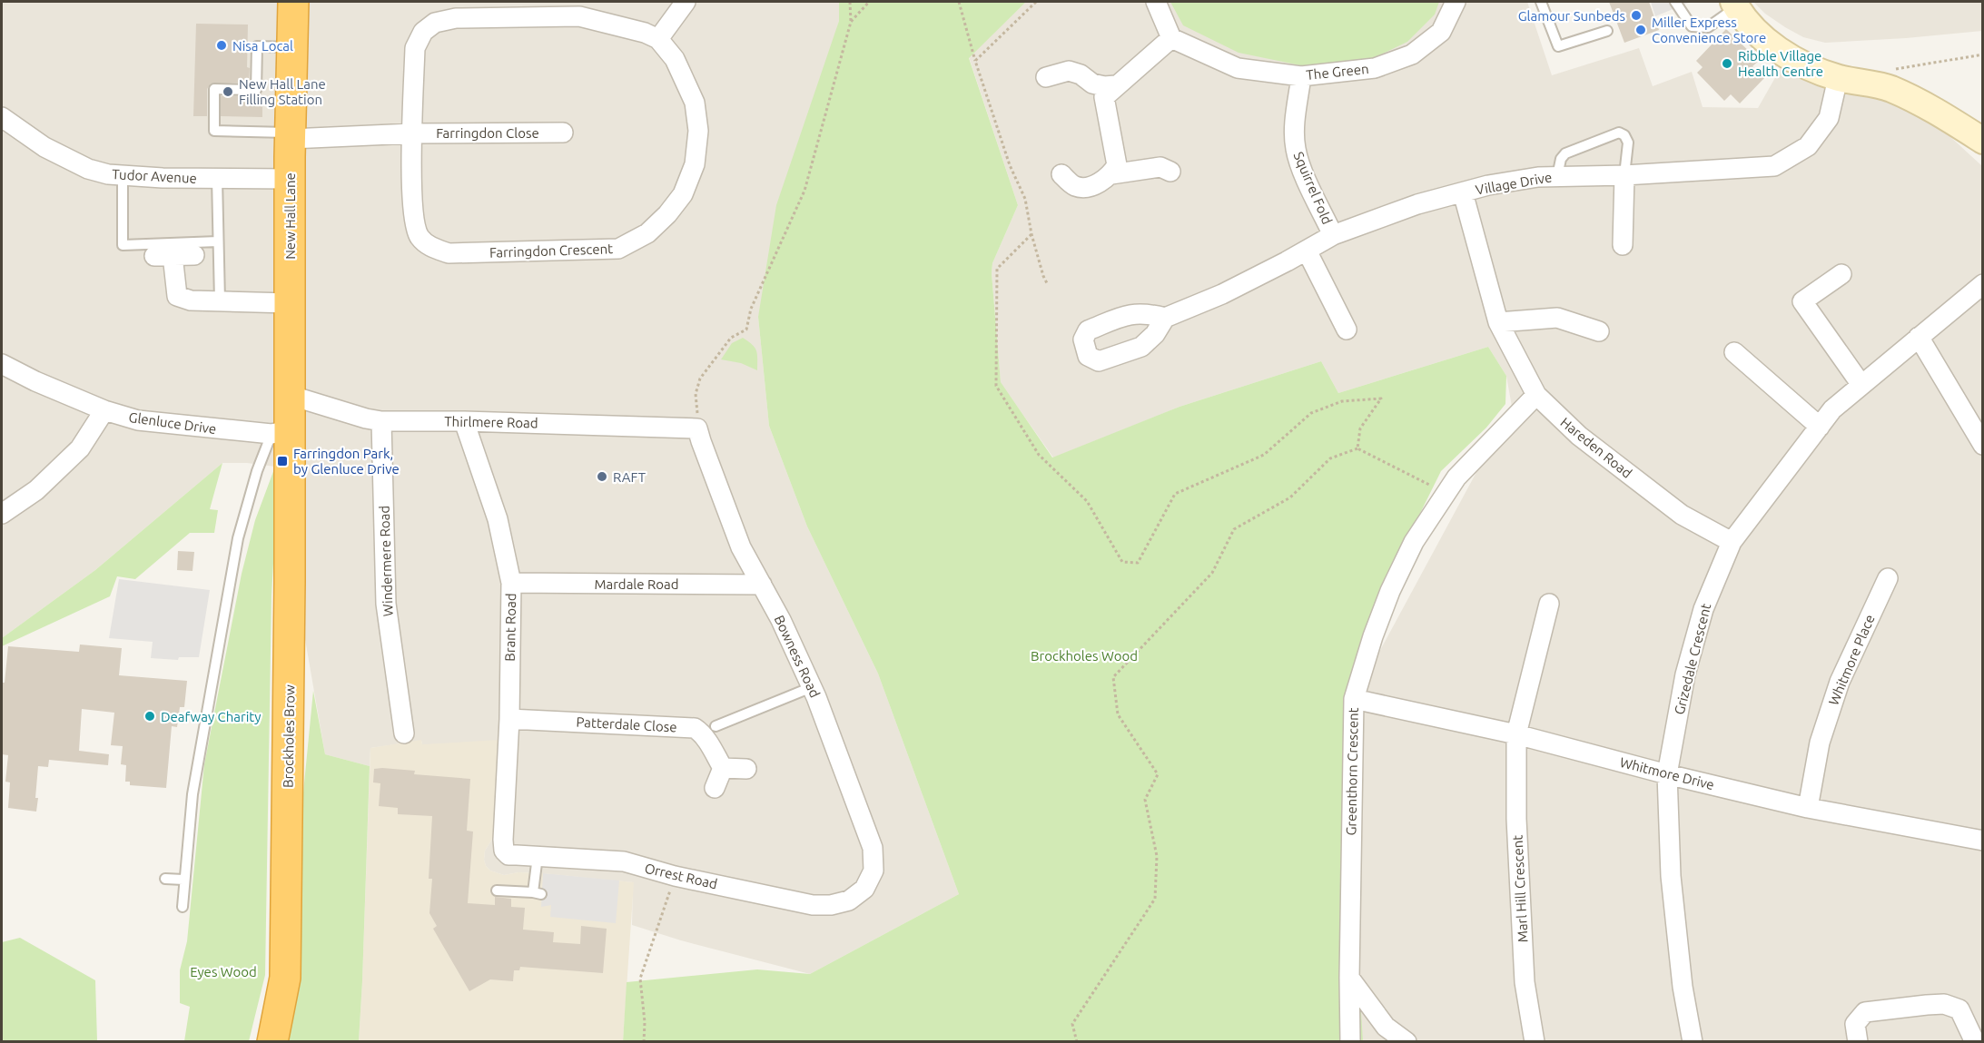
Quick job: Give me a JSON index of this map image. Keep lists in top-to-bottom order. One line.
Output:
{"streets":{"highway":["New Hall Lane","Brockholes Brow"],"street":["The Green","Farringdon Close","Tudor Avenue","Village Drive","Squirrel Fold","Farringdon Crescent","Thirlmere Road","Glenluce Drive","Hareden Road","Windermere Road","Mardale Road","Brant Road","Bowness Road","Grizedale Crescent","Whitmore Place","Patterdale Close","Greenthorn Crescent","Whitmore Drive","Orrest Road","Marl Hill Crescent"]},"crossings":[["The Green","Squirrel Fold"],["Farringdon Close","Farringdon Crescent"],["Tudor Avenue","New Hall Lane"],["Village Drive","Squirrel Fold"],["Village Drive","Hareden Road"],["New Hall Lane","Thirlmere Road"],["New Hall Lane","Glenluce Drive"],["New Hall Lane","Brockholes Brow"],["Thirlmere Road","Windermere Road"],["Thirlmere Road","Brant Road"],["Thirlmere Road","Bowness Road"],["Glenluce Drive","Brockholes Brow"],["Hareden Road","Grizedale Crescent"],["Hareden Road","Greenthorn Crescent"],["Mardale Road","Brant Road"],["Mardale Road","Bowness Road"],["Brant Road","Patterdale Close"],["Brant Road","Orrest Road"],["Bowness Road","Orrest Road"],["Grizedale Crescent","Whitmore Drive"],["Whitmore Place","Whitmore Drive"],["Greenthorn Crescent","Whitmore Drive"],["Whitmore Drive","Marl Hill Crescent"]],"parks":["Brockholes Wood","Eyes Wood"],"places":{"other":["Glamour Sunbeds","Miller Express Convenience Store","Nisa Local","Ribble Village Health Centre","New Hall Lane Filling Station","RAFT","Deafway Charity"],"transit":["Farringdon Park, by Glenluce Drive"]}}
